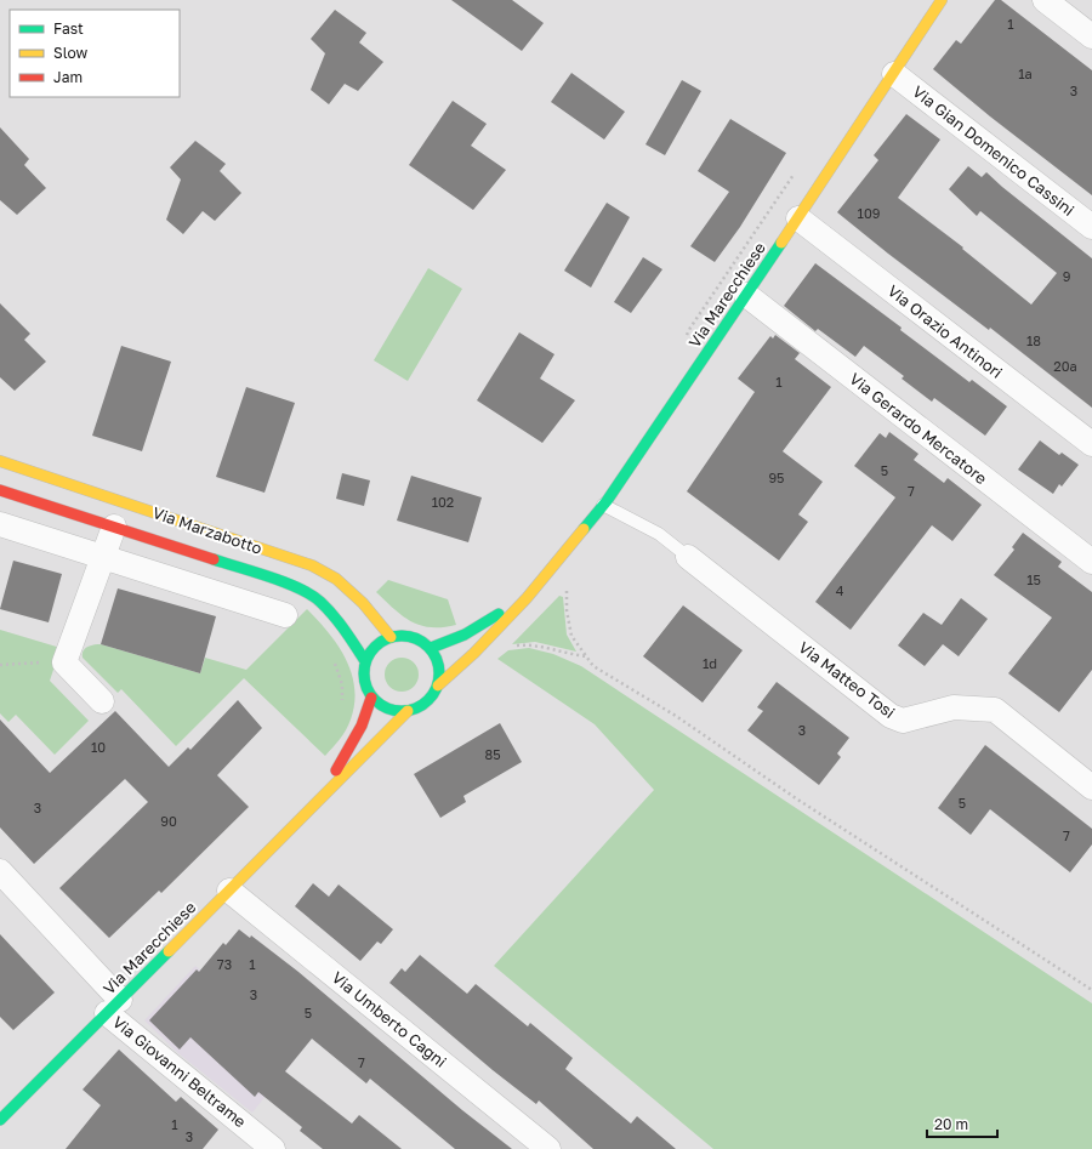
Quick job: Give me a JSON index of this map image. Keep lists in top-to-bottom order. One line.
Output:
{"streets":{"main road":["Via Marecchiese","Via Marzabotto"],"street":["Via Gian Domenico Cassini","Via Orazio Antinori","Via Gerardo Mercatore","Via Matteo Tosi","Via Umberto Cagni","Via Giovanni Beltrame"]},"crossings":[["Via Gian Domenico Cassini","Via Marecchiese"],["Via Marecchiese","Via Orazio Antinori"],["Via Marecchiese","Via Gerardo Mercatore"],["Via Marecchiese","Via Marzabotto"],["Via Marecchiese","Via Umberto Cagni"],["Via Marecchiese","Via Giovanni Beltrame"]],"house_numbers":["1","1a","3","109","9","18","20a","1","5","95","7","102","15","4","1d","3","10","85","5","3","90","7","73","1","3","5","7","1","3"],"legend":["Fast","Slow","Jam"],"scale_bar":"20 m"}
